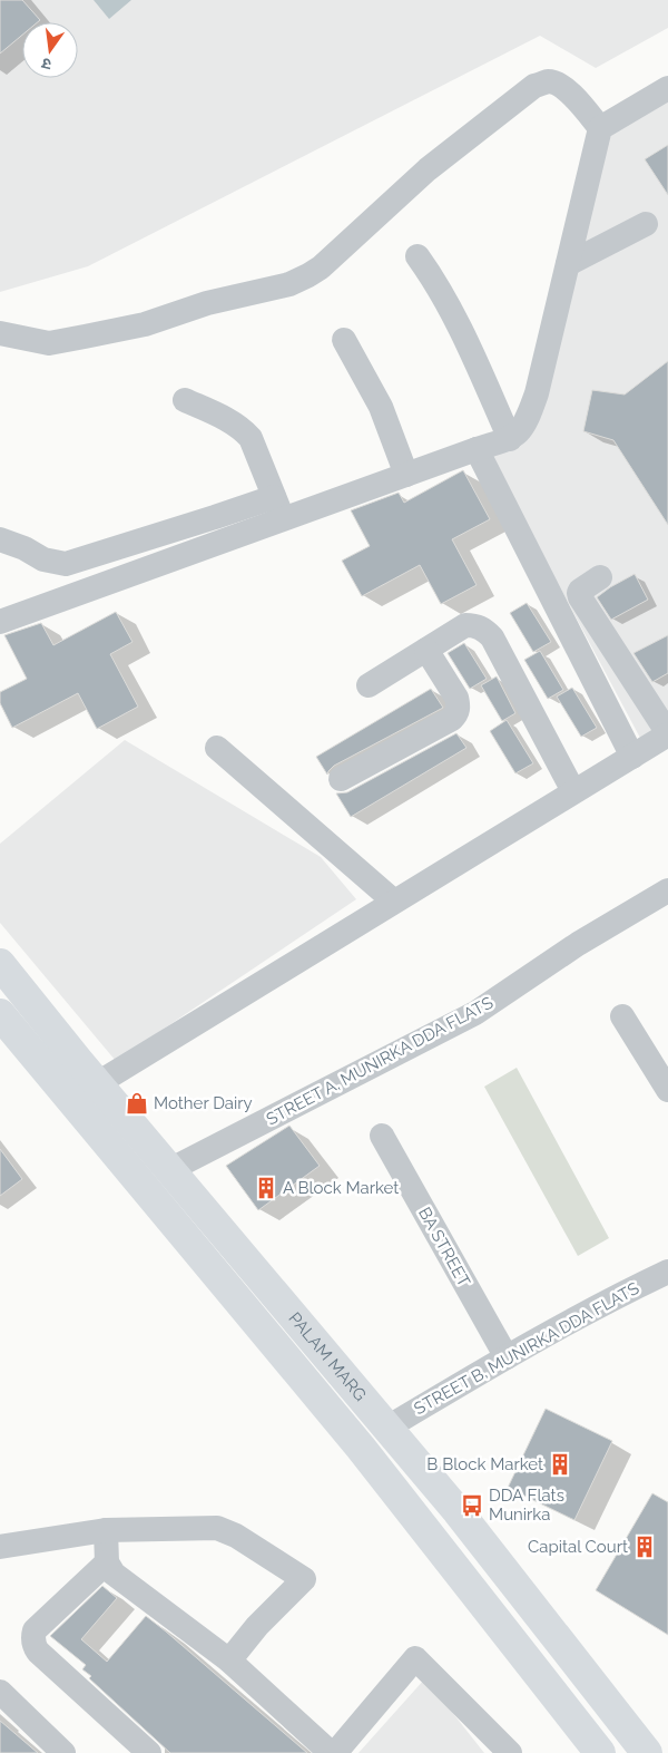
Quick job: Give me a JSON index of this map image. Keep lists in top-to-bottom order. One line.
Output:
{"streets":{"main road":["PALAM MARG"],"street":["STREET A, MUNIRKA DDA FLATS","BA STREET","STREET B, MUNIRKA DDA FLATS"]},"crossings":[["STREET A, MUNIRKA DDA FLATS","PALAM MARG"],["BA STREET","STREET B, MUNIRKA DDA FLATS"],["STREET B, MUNIRKA DDA FLATS","PALAM MARG"]],"places":{"shop":["Mother Dairy"],"building":["A Block Market","B Block Market","Capital Court"],"bus stop":["DDA Flats Munirka"]},"north":"bottom"}
